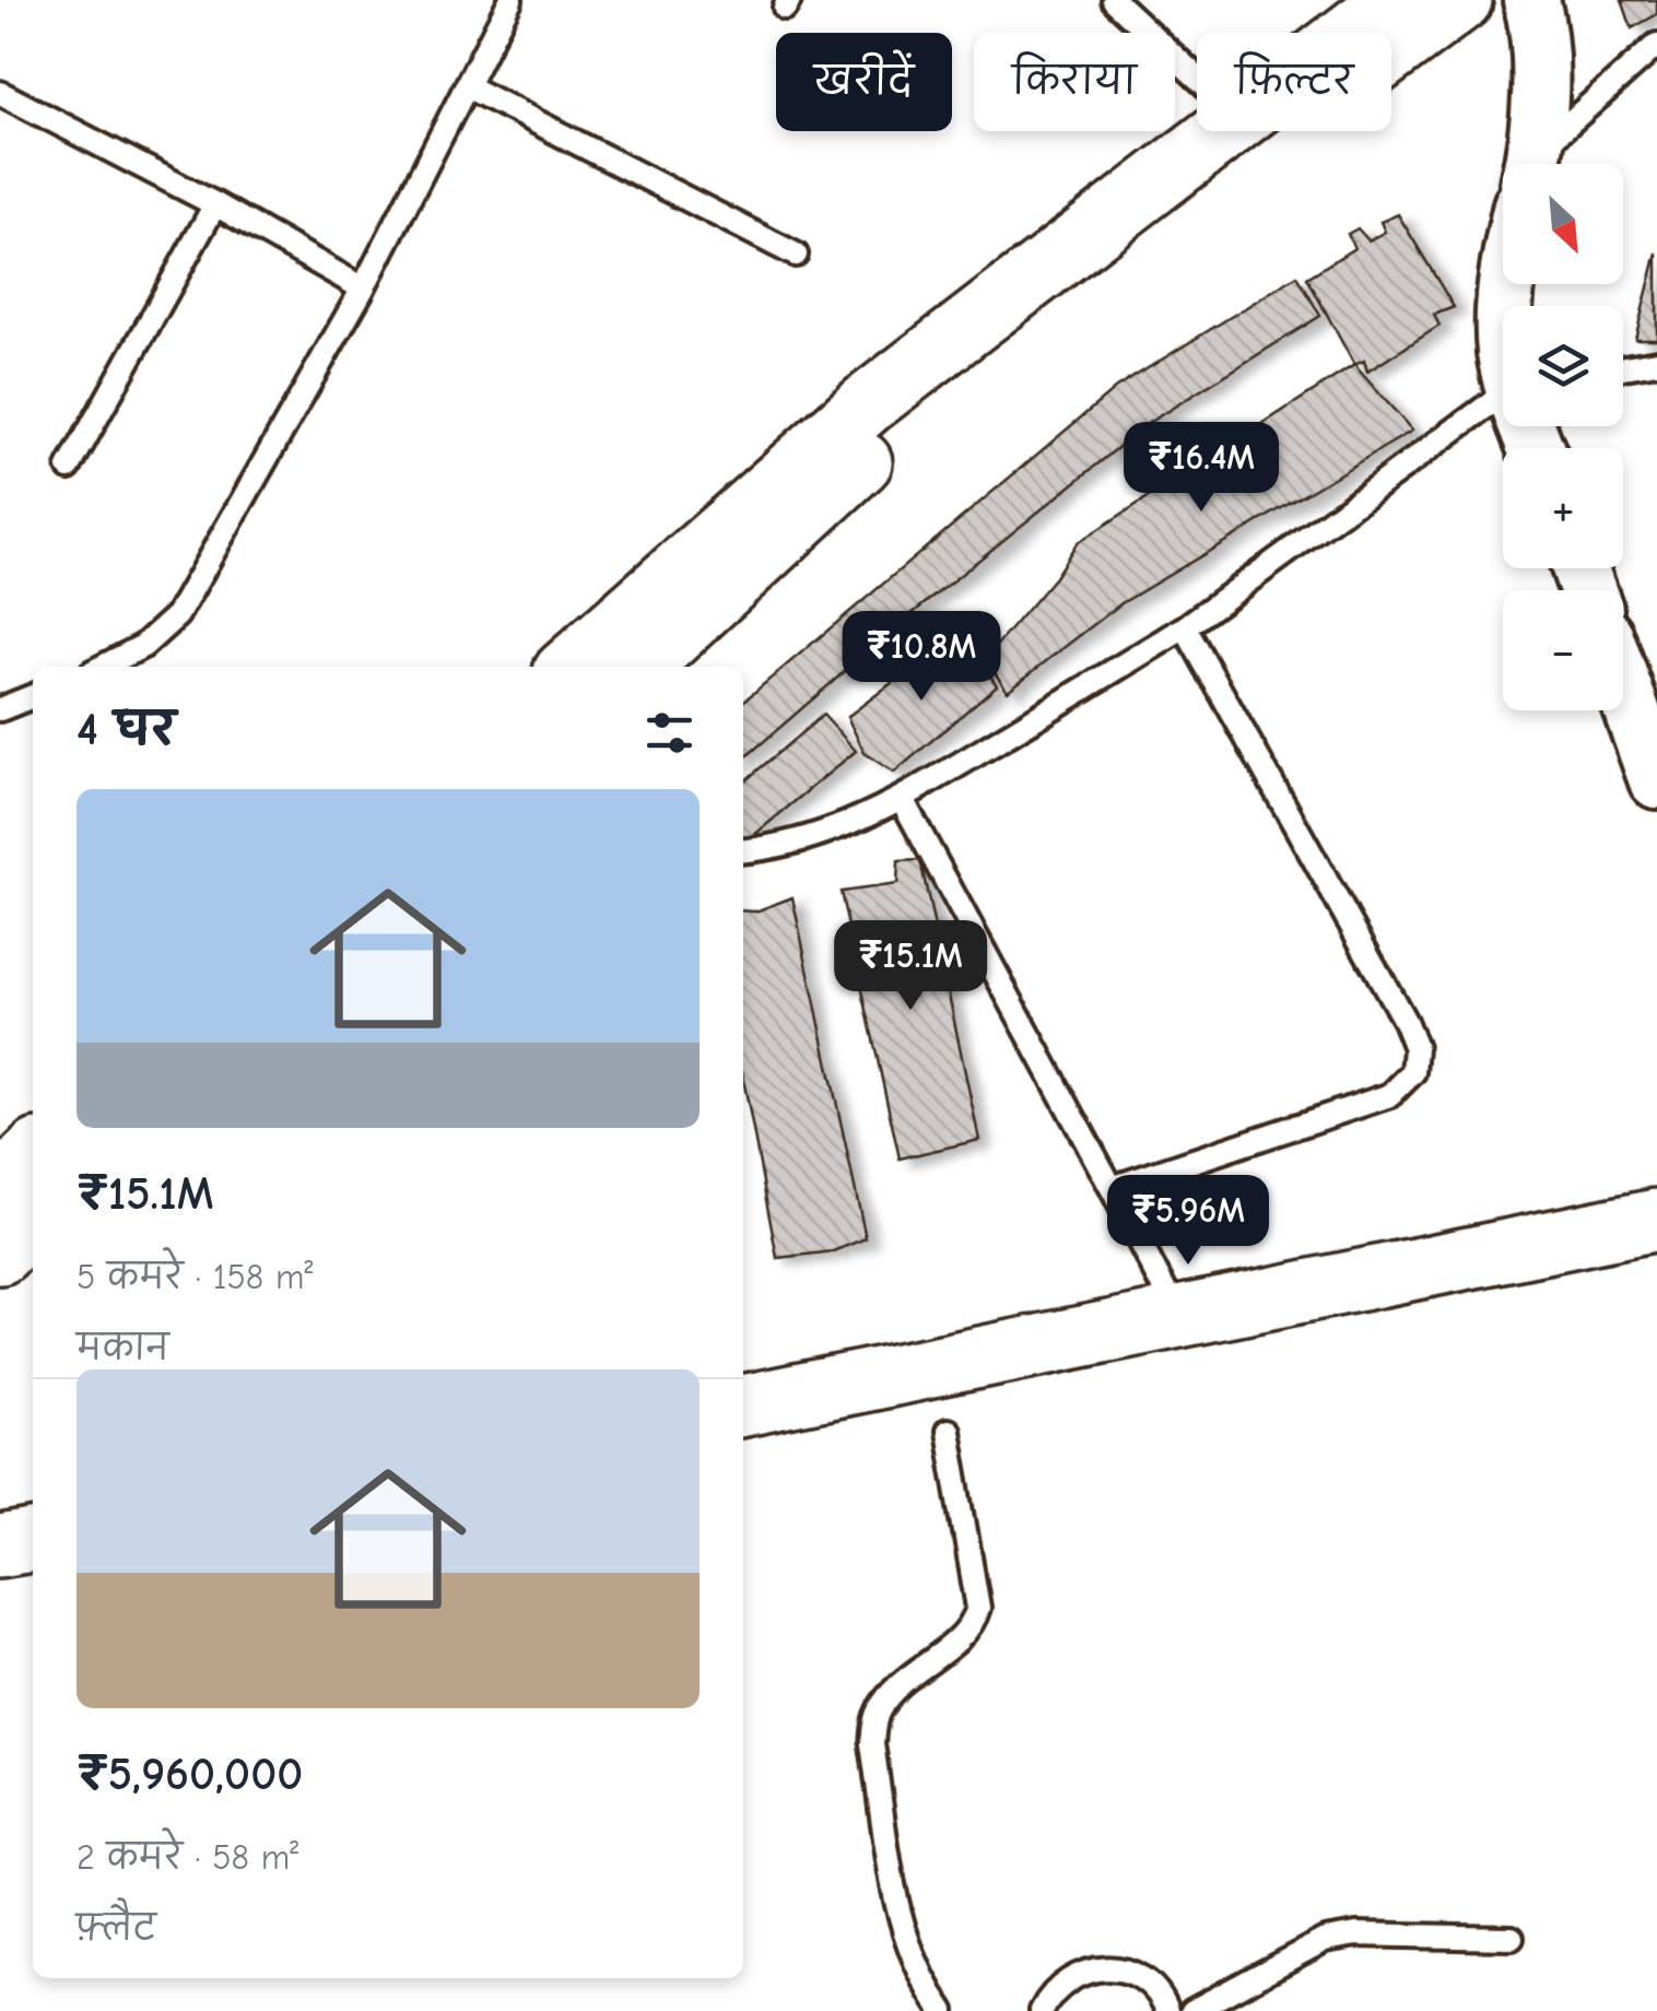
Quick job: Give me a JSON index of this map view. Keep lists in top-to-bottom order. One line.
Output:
{"north":"bottom right","page":{"chip":["खरीदें","किराया","फ़िल्टर"],"map_buttons":["+","−"],"price":["₹16.4M","₹10.8M","₹15.1M","₹5.96M"],"heading":"4 घर","list":[{"name":"₹15.1M","note":"5 कमरे · 158 m² · मकान"},{"name":"₹5,960,000","note":"2 कमरे · 58 m² · फ़्लैट"}]}}
